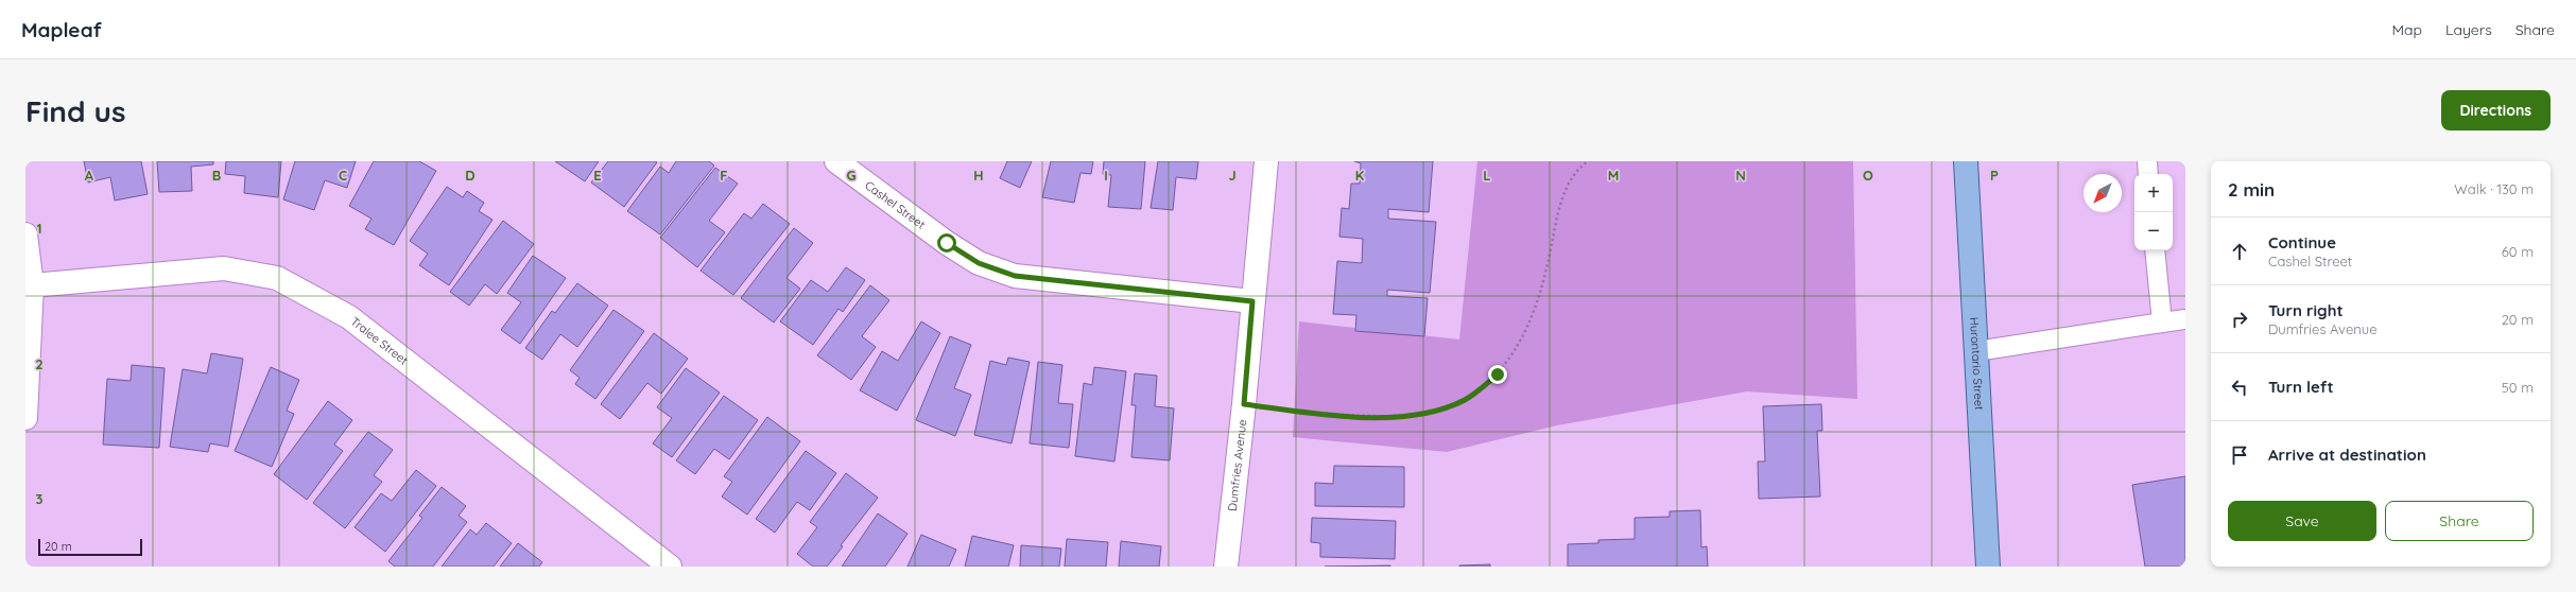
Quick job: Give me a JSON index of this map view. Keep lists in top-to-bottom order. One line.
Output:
{"streets":{"main road":["Hurontario Street"],"street":["Cashel Street","Tralee Street","Dumfries Avenue"]},"crossings":[["Cashel Street","Dumfries Avenue"]],"scale_bar":"20 m","north":"bottom left","page":{"header":"Mapleaf","nav":["Map","Layers","Share"],"buttons":["Directions",["Save","Share"]],"title":"Find us","heading":["2 min","Walk · 130 m"],"map_buttons":["+","−"],"list":[["Continue","Cashel Street","60 m"],["Turn right","Dumfries Avenue","20 m"],["Turn left","50 m"],"Arrive at destination"],"scale":"20 m"},"grid":{"columns":["A","B","C","D","E","F","G","H","I","J","K","L","M","N","O","P"],"rows":["1","2","3"]}}
